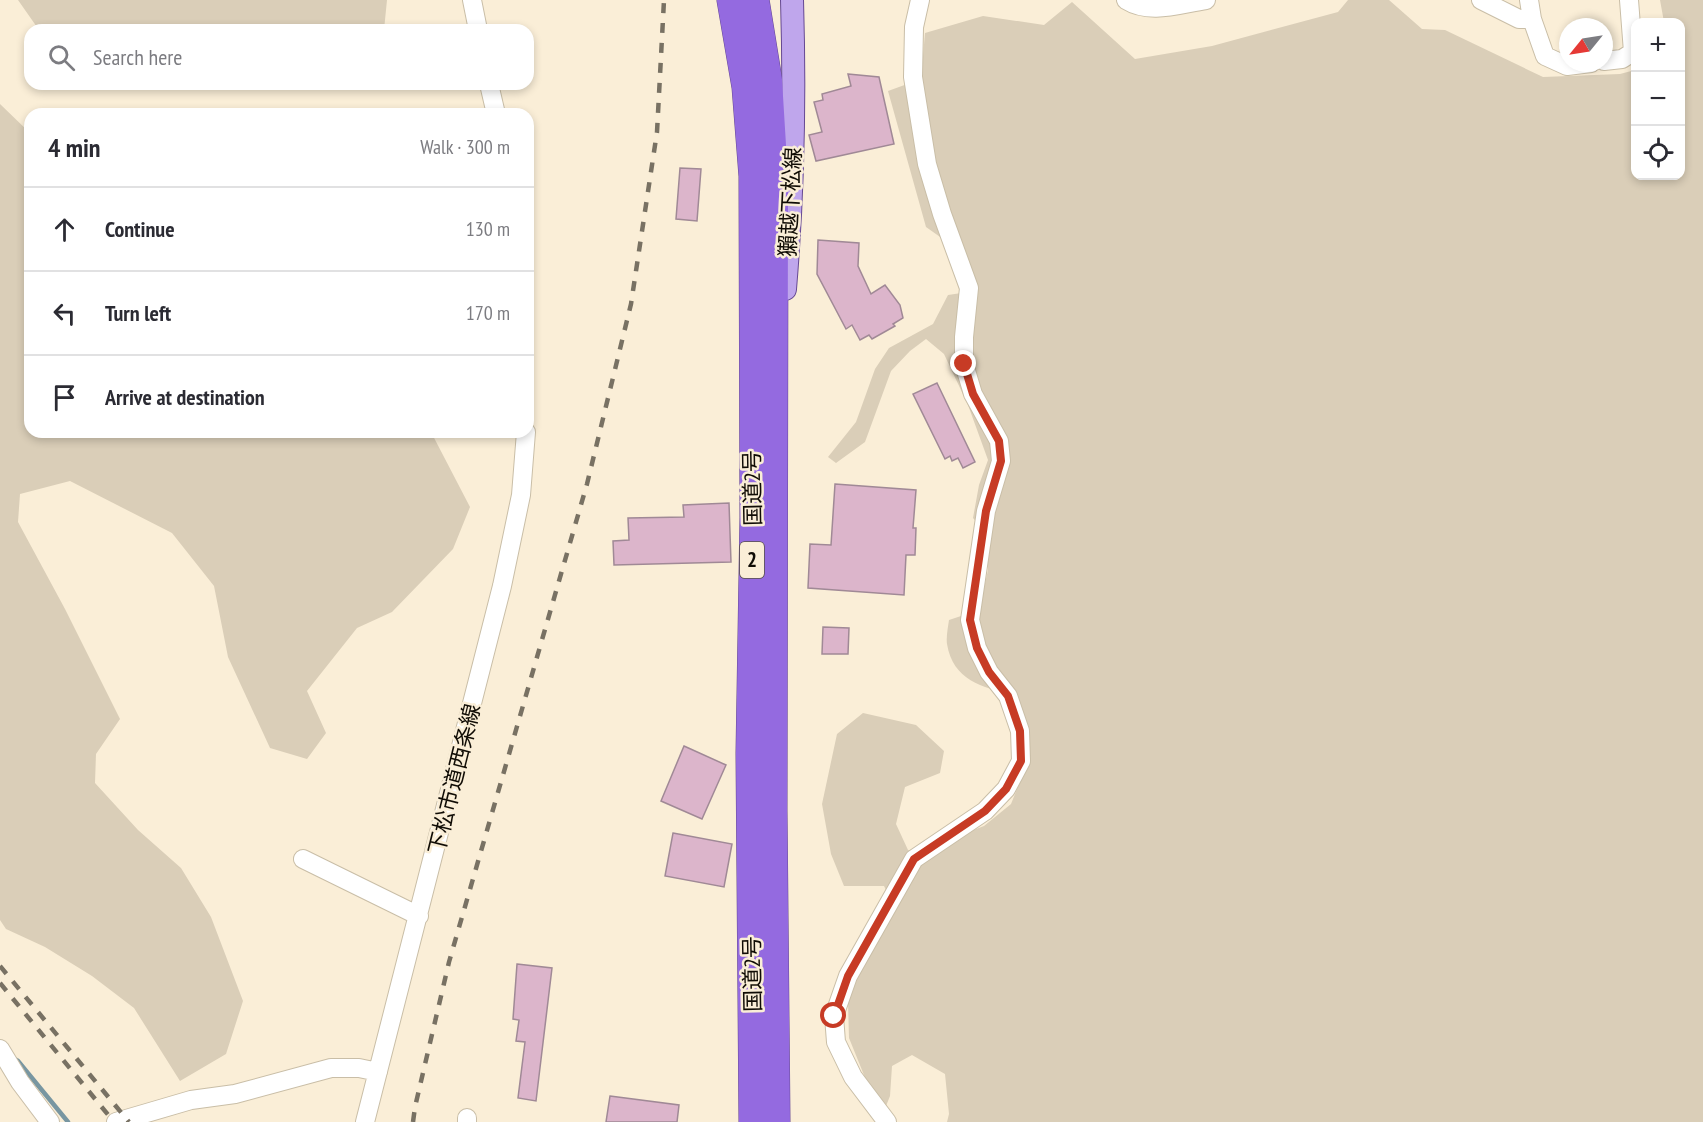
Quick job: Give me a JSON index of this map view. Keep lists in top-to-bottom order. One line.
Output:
{"streets":{"highway":["国道2号","2"],"main road":["獺越下松線"],"street":["下松市道西条線"]},"crossings":[["獺越下松線","国道2号"]],"north":"bottom left","page":{"map_buttons":["+","−"],"search":"Search here","heading":["4 min","Walk · 300 m"],"list":[["Continue","130 m"],["Turn left","170 m"],"Arrive at destination"]}}
